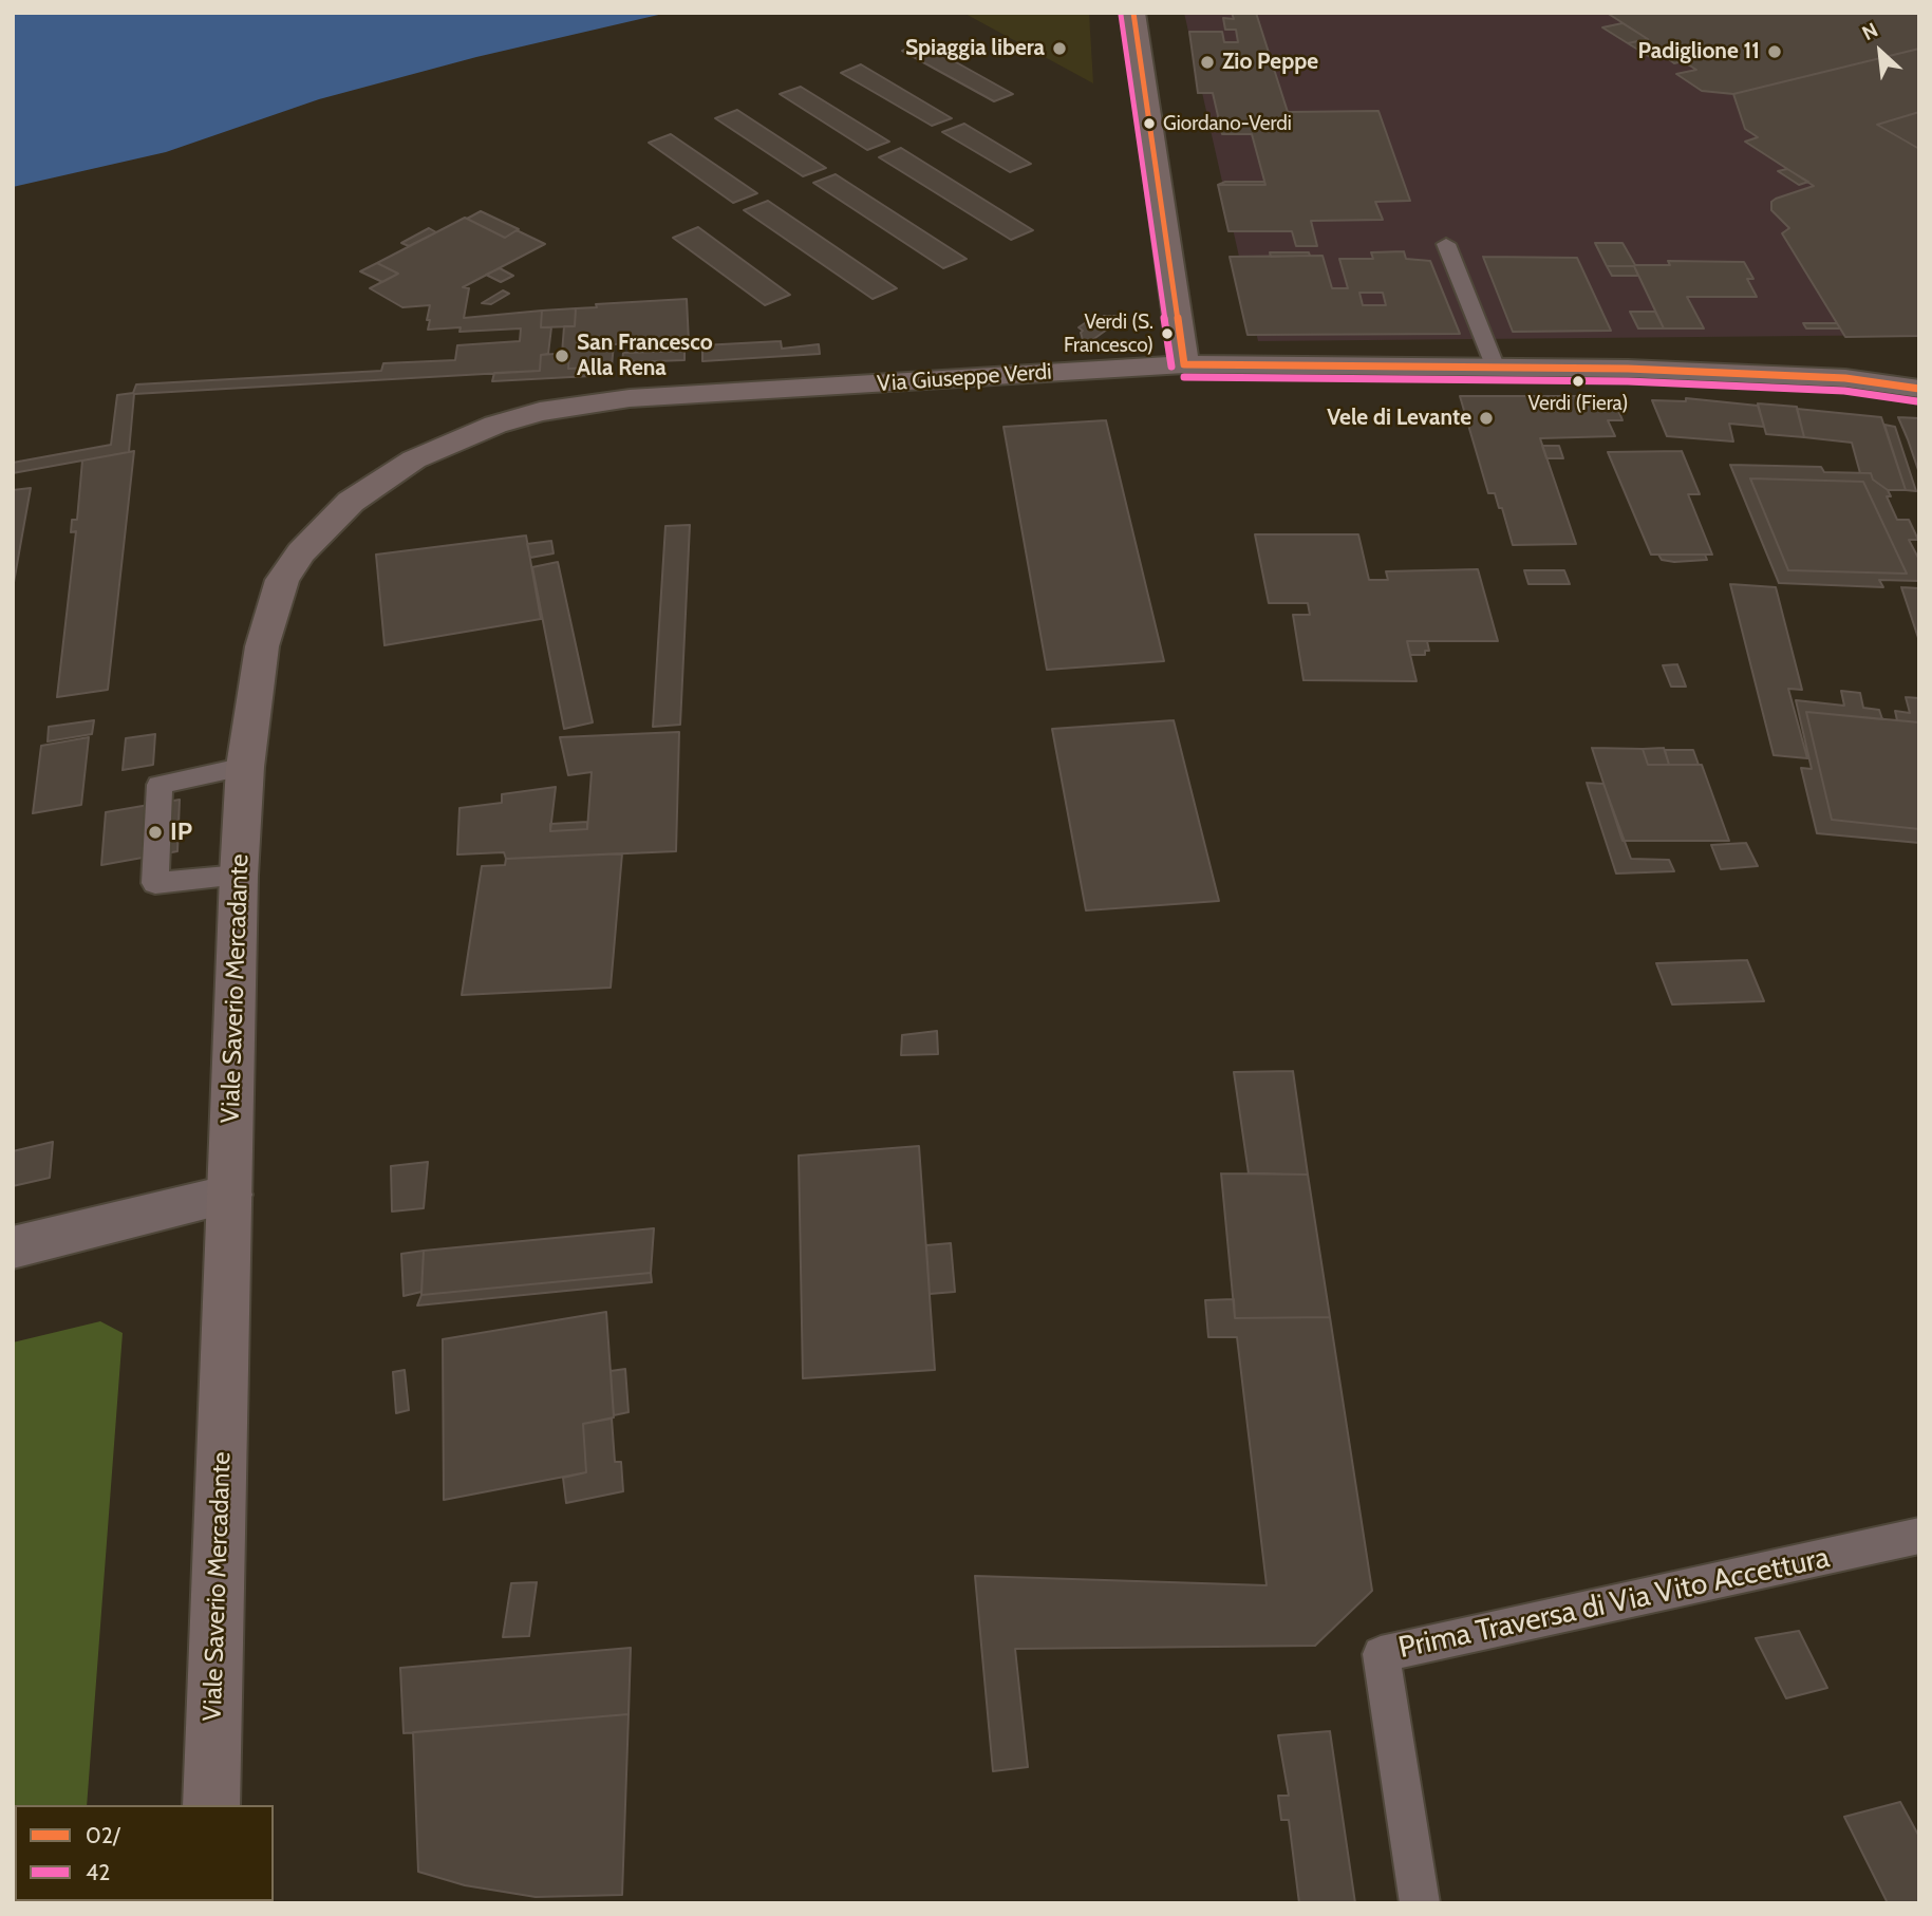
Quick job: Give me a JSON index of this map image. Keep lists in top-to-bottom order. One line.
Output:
{"streets":{"main road":["Via Giuseppe Verdi","Viale Saverio Mercadante"],"lane":["Prima Traversa di Via Vito Accettura"]},"crossings":[["Via Giuseppe Verdi","Viale Saverio Mercadante"]],"places":["Spiaggia libera","Padiglione 11","Zio Peppe","Giordano-Verdi","Verdi (S. Francesco)","San Francesco Alla Rena","Verdi (Fiera)","Vele di Levante","IP"],"lines":["transit line 02/","transit line 42"],"legend":["02/","42"],"north":"top left"}
